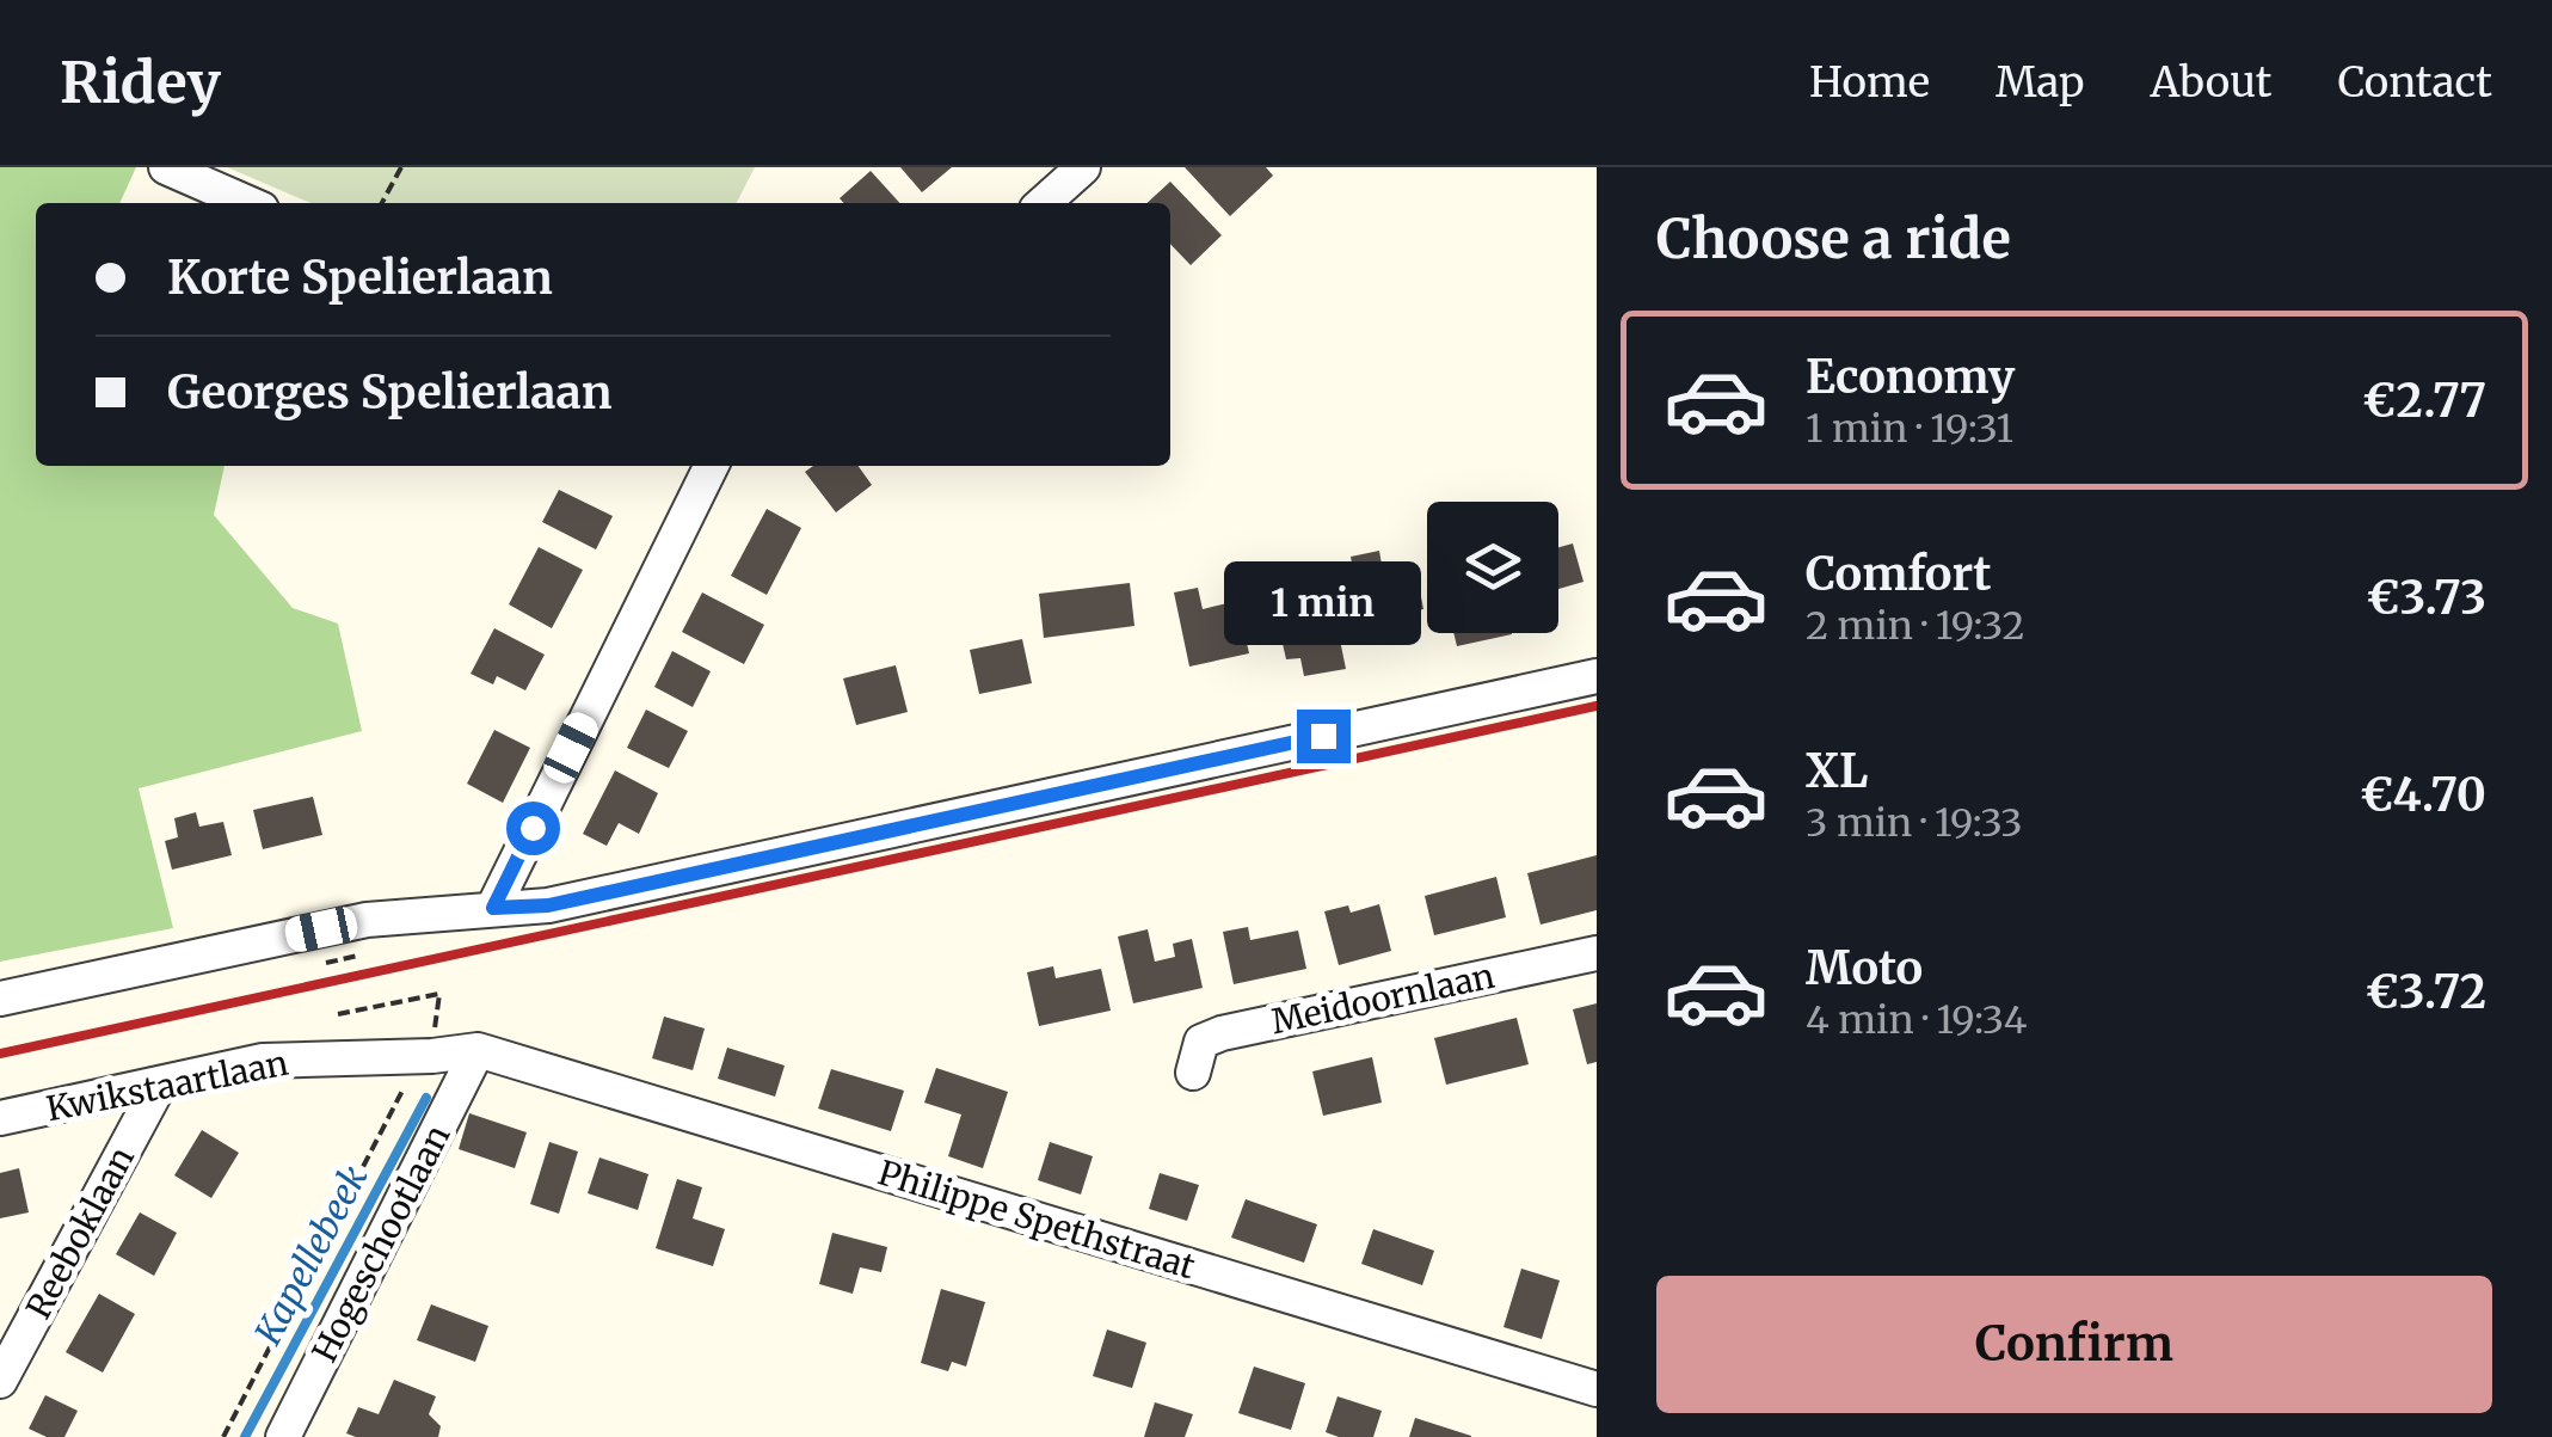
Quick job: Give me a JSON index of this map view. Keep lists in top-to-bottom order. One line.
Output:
{"streets":{"street":["Meidoornlaan","Kwikstaartlaan","Philippe Spethstraat","Reeboklaan","Hogeschootlaan"]},"crossings":[["Kwikstaartlaan","Philippe Spethstraat"],["Kwikstaartlaan","Reeboklaan"],["Kwikstaartlaan","Hogeschootlaan"],["Philippe Spethstraat","Hogeschootlaan"]],"water":["Kapellebeek"],"page":{"header":"Ridey","nav":["Home","Map","About","Contact"],"heading":"Choose a ride","banner":["Korte Spelierlaan","Georges Spelierlaan"],"list":[{"name":"Economy","note":"1 min · 19:31","value":"€2.77"},{"name":"Comfort","note":"2 min · 19:32","value":"€3.73"},{"name":"XL","note":"3 min · 19:33","value":"€4.70"},{"name":"Moto","note":"4 min · 19:34","value":"€3.72"}],"bubble":"1 min","buttons":"Confirm"}}
